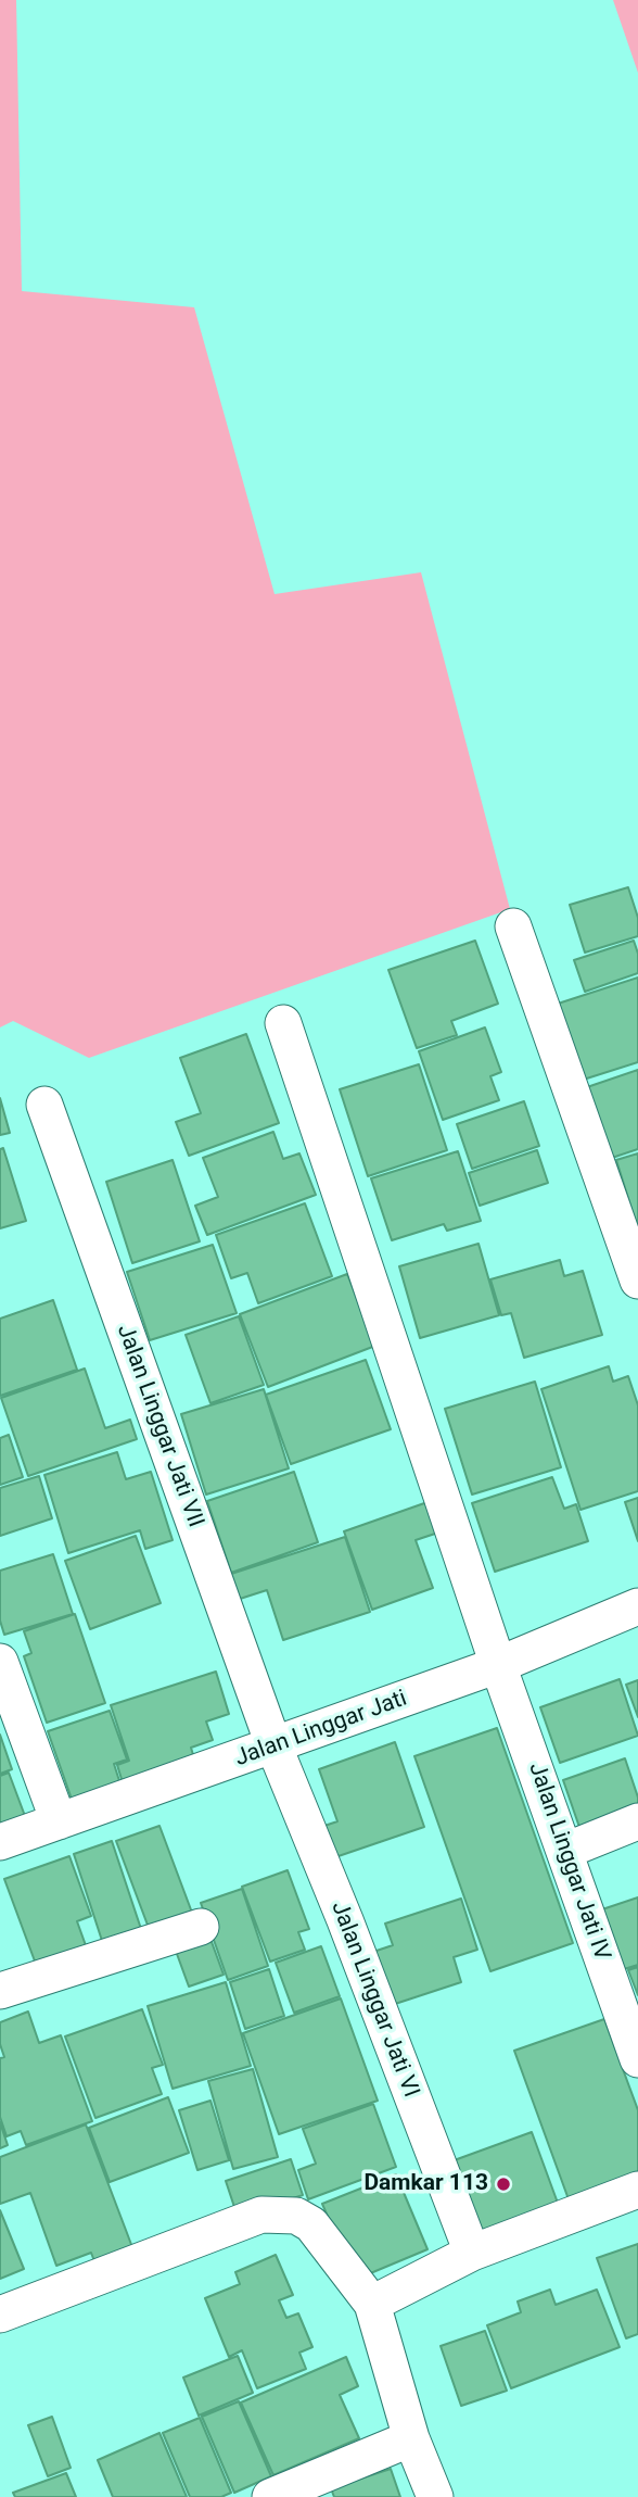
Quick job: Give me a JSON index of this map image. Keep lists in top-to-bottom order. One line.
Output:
{"streets":{"street":["Jalan Linggar Jati VII","Jalan Linggar Jati","Jalan Linggar Jati IV","Jalan Linggar Jati VI"]},"crossings":[["Jalan Linggar Jati VII","Jalan Linggar Jati"],["Jalan Linggar Jati VII","Jalan Linggar Jati VI"],["Jalan Linggar Jati","Jalan Linggar Jati IV"],["Jalan Linggar Jati","Jalan Linggar Jati VI"]],"places":["Damkar 113"]}
